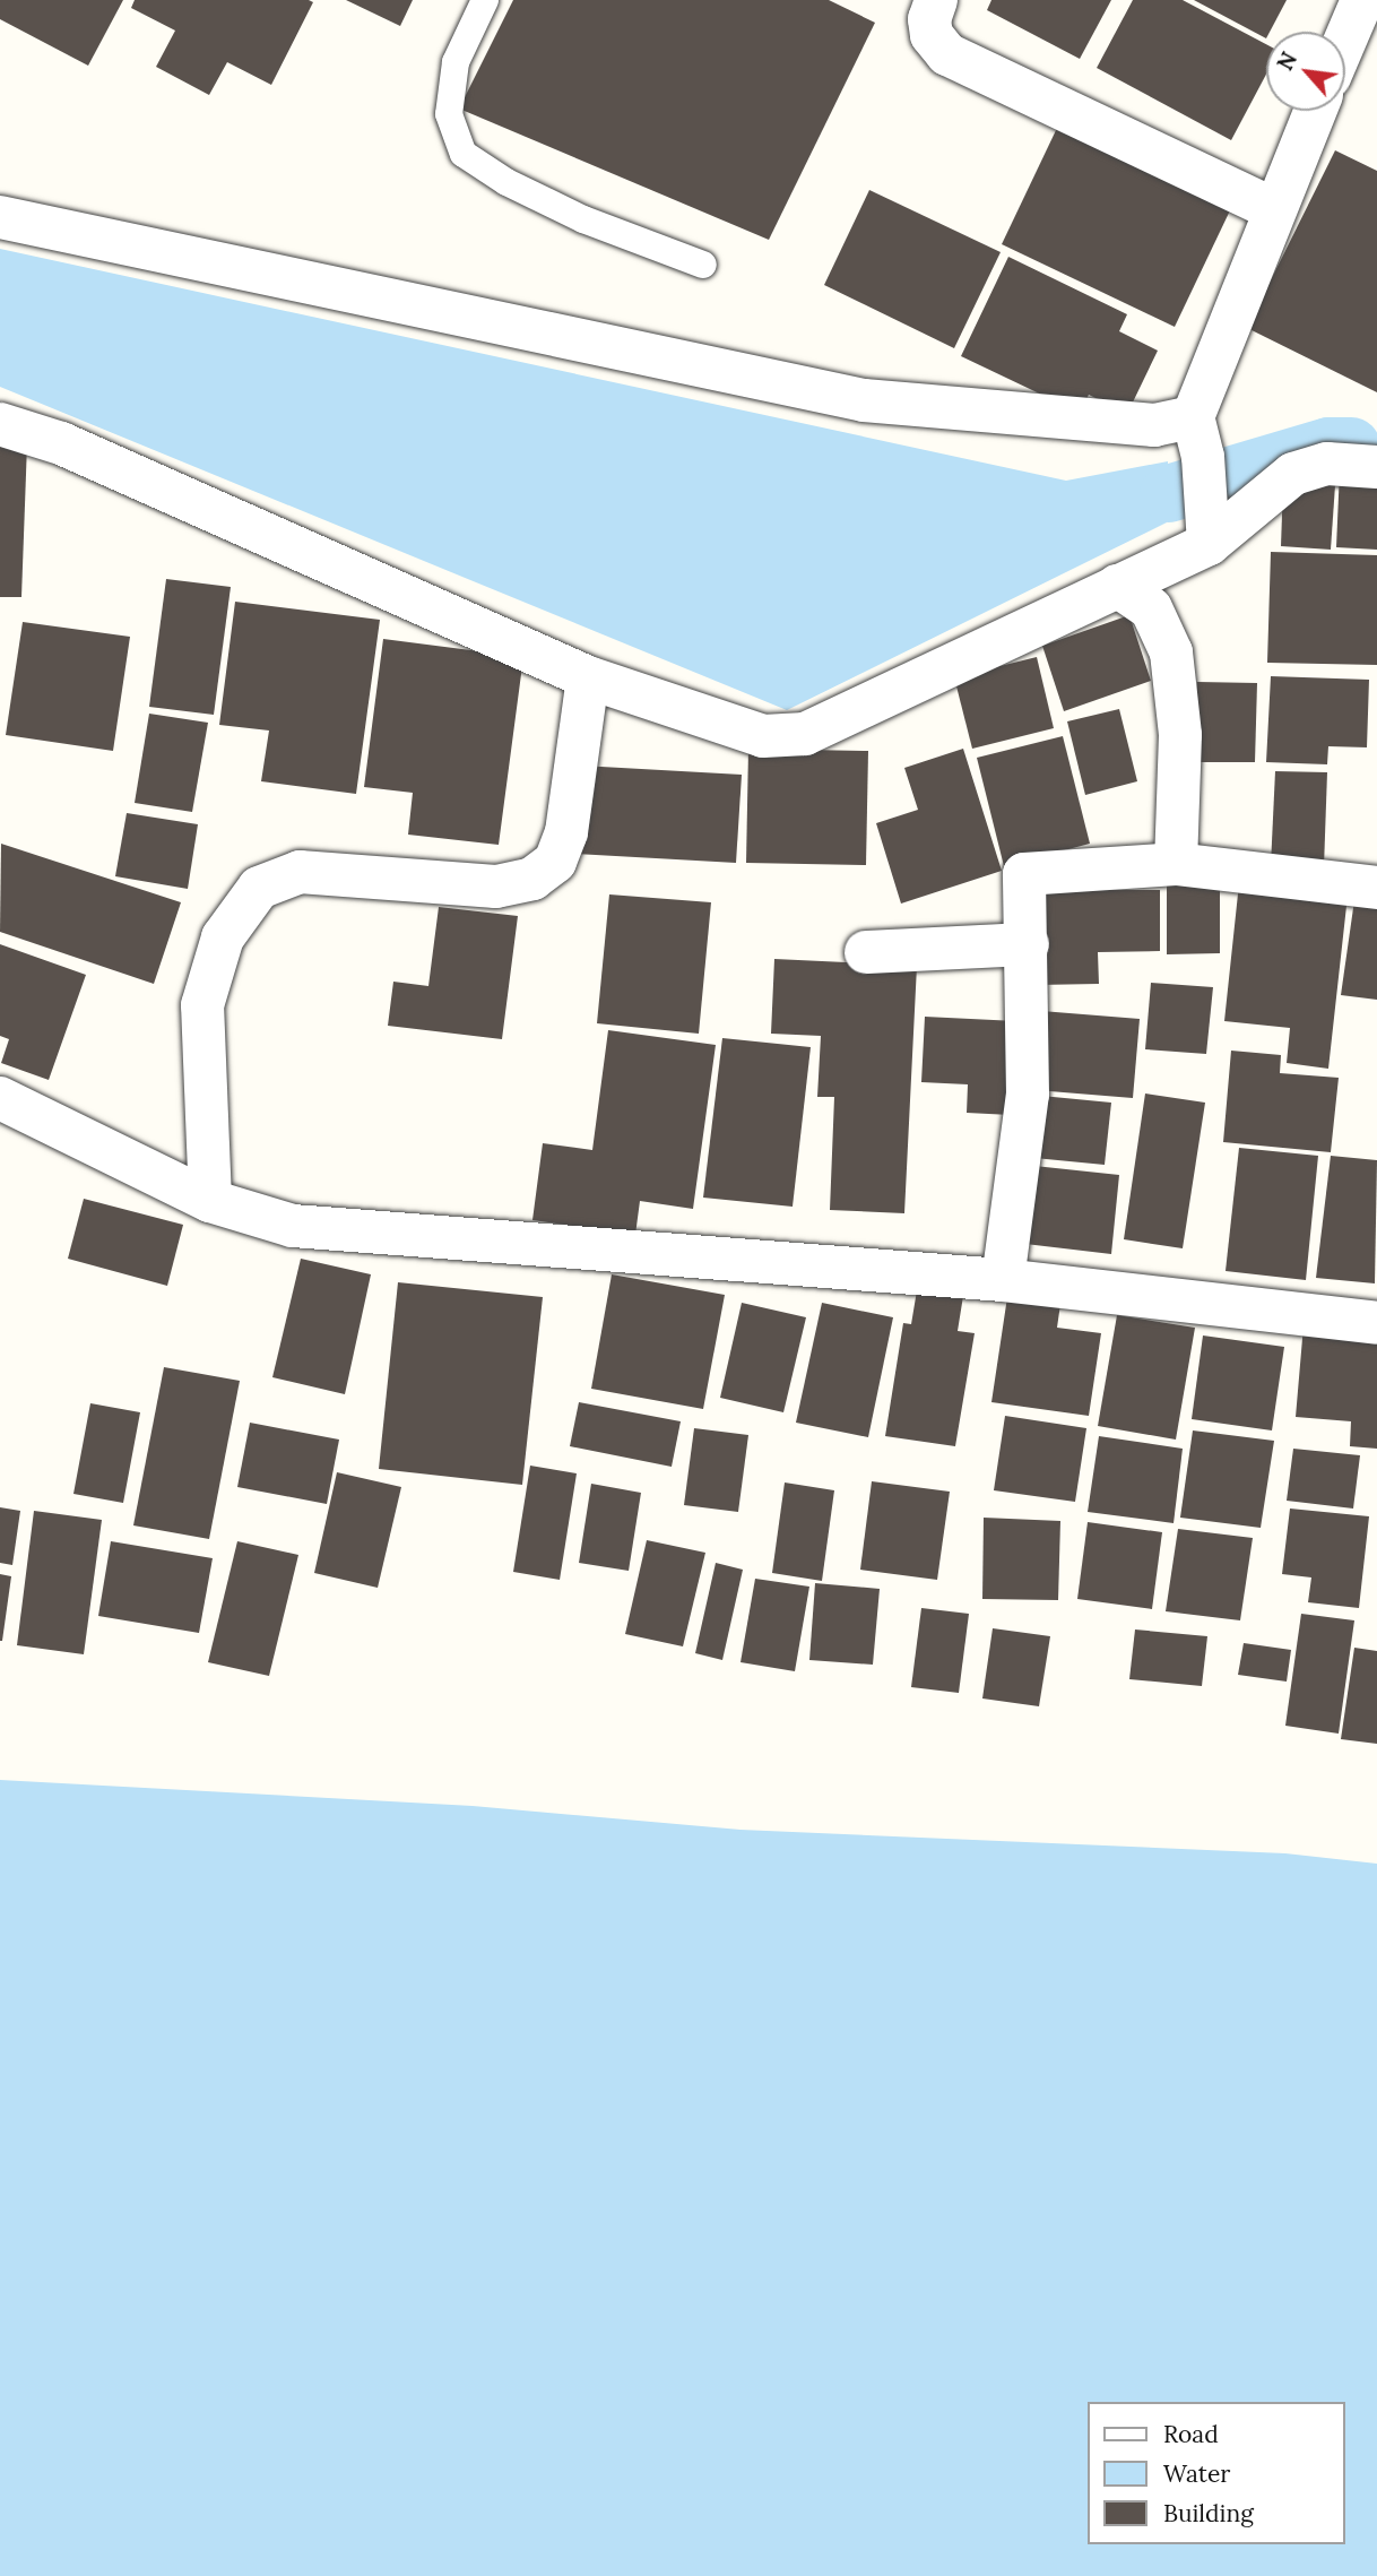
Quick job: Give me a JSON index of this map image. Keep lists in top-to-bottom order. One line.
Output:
{"legend":["Road","Water","Building"],"north":"top left"}
